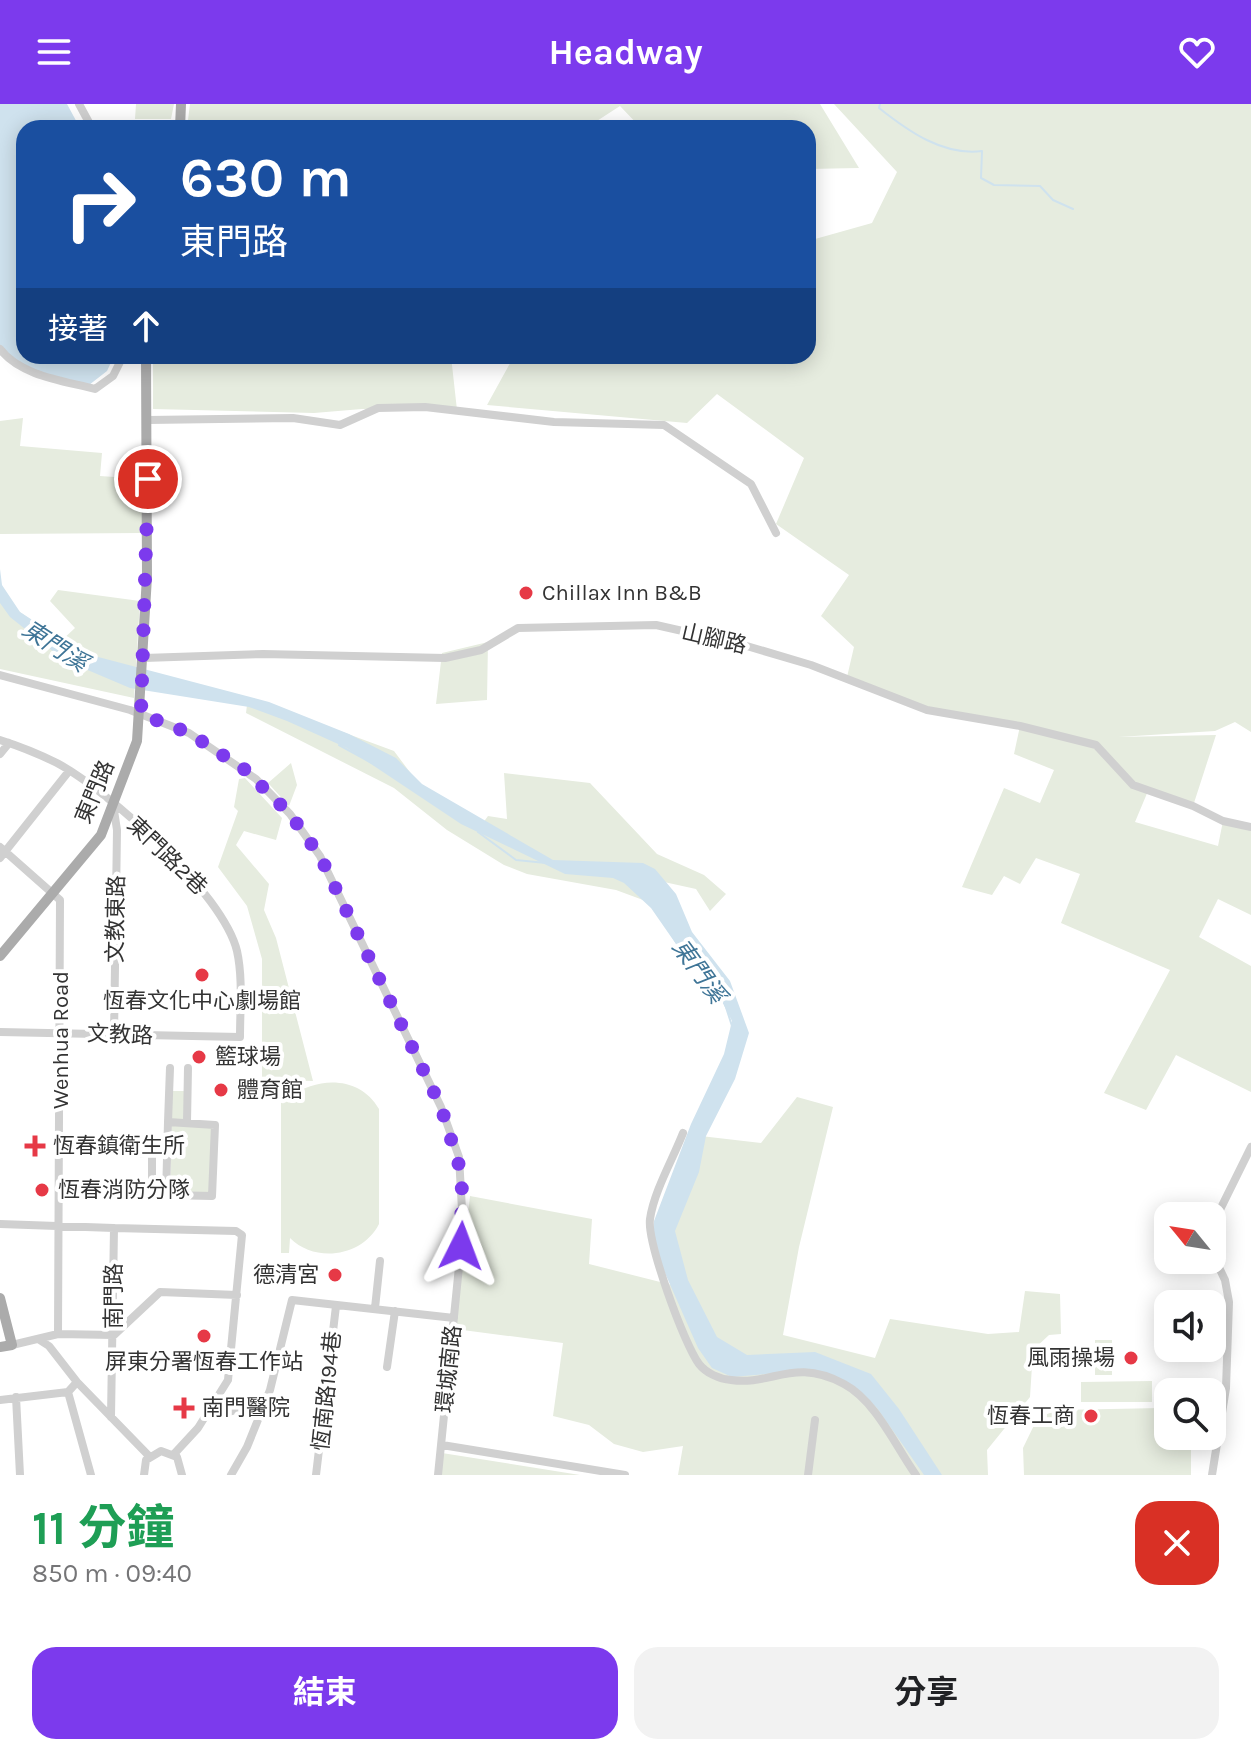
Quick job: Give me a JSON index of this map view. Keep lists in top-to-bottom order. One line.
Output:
{"streets":{"main road":["東門路"],"street":["山腳路","東門路2巷","文教東路","文教路","Wenhua Road","南門路","環城南路","恆南路194巷"]},"crossings":[["山腳路","東門路"],["東門路","東門路2巷"],["東門路","文教東路"],["東門路","Wenhua Road"],["東門路","環城南路"],["東門路2巷","文教東路"],["東門路2巷","文教路"],["文教東路","文教路"],["文教路","Wenhua Road"],["環城南路","恆南路194巷"]],"water":["東門溪"],"places":{"other":["Chillax Inn B&B","恆春文化中心劇場館","籃球場","體育館","恆春消防分隊","德清宮","屏東分署恆春工作站","風雨操場","恆春工商"],"health":["恆春鎮衛生所","南門醫院"]},"north":"top left","page":{"header":"Headway","turn":["630 m","東門路"],"then":"接著","heading":["11 分鐘","850 m · 09:40"],"buttons":["結束","分享"]}}
